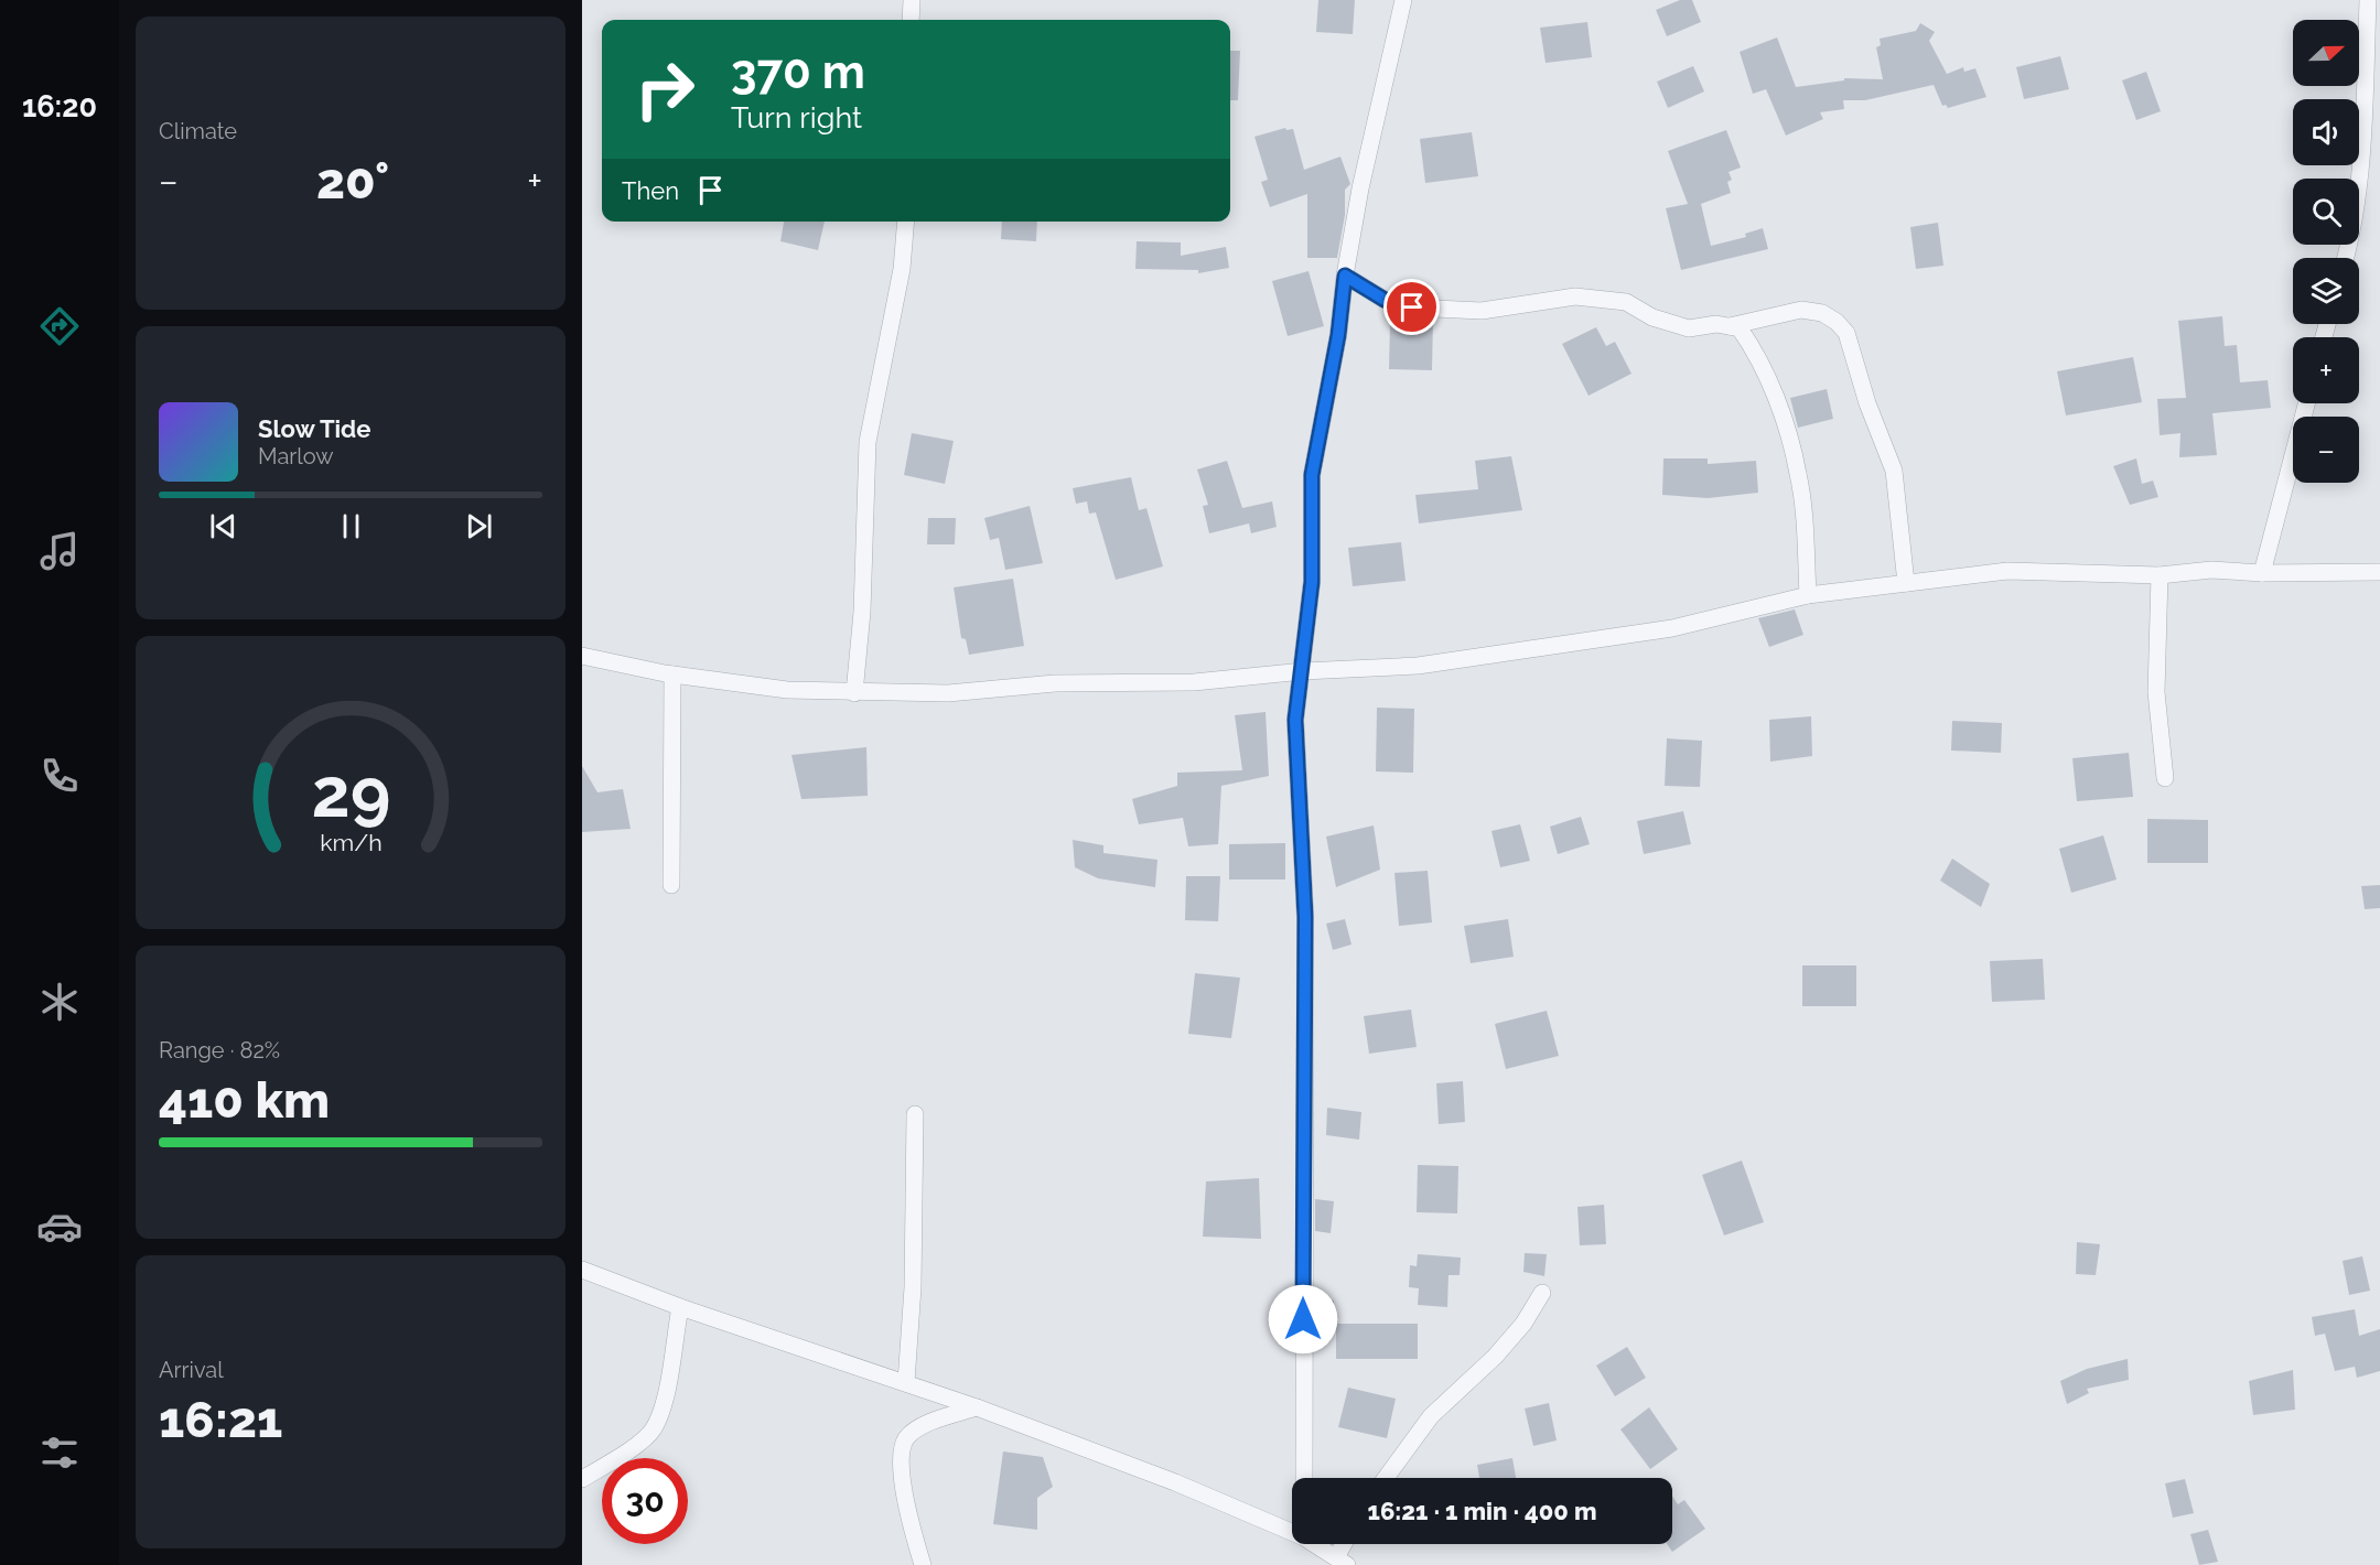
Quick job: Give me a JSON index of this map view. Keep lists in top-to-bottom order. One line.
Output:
{"north":"right","page":{"tabs":"16:20","tile":["Climate",["Range · 82%","410 km"],["Arrival","16:21"]],"map_buttons":["+","−"],"turn":["370 m","Turn right"],"heat":["−","20°","+"],"then":"Then","song":["Slow Tide","Marlow"],"limit":"30","trip":"16:21 · 1 min · 400 m","gauge":["29","km/h"]}}
